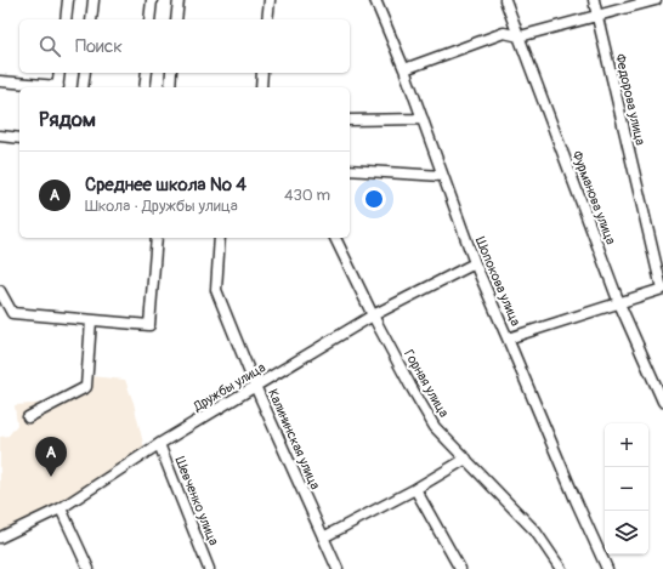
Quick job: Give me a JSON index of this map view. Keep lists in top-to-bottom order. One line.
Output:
{"streets":{"street":["Федорова улица","Фурманова улица","Шопокова улица","Горная улица","Дружбы улица","Калининская улица","Шевченко улица"]},"crossings":[["Шопокова улица","Дружбы улица"],["Горная улица","Дружбы улица"],["Дружбы улица","Калининская улица"],["Дружбы улица","Шевченко улица"]],"page":{"search":"Поиск","heading":"Рядом","list":[{"mark":"A","name":"Среднее школа № 4","note":"Школа · Дружбы улица","value":"430 m"}],"map_buttons":["+","−"],"pins":"A"}}
